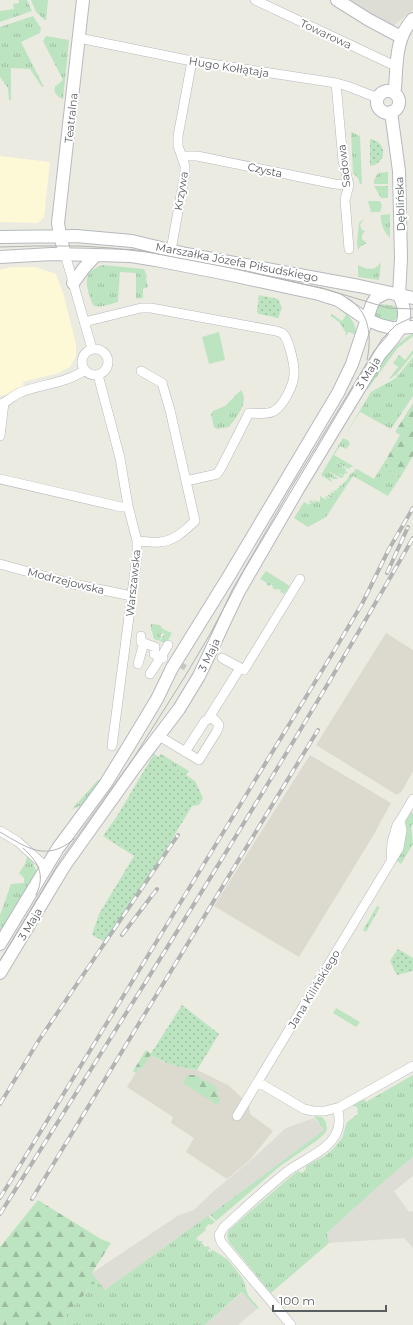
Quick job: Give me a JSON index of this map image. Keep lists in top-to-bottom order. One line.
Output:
{"streets":{"main road":["Teatralna","Dęblińska","Marszałka Józefa Piłsudskiego","3 Maja"],"street":["Towarowa","Hugo Kołłątaja","Sadowa","Czysta","Krzywa","Modrzejowska","Warszawska","Jana Kilińskiego"]},"crossings":[["Hugo Kołłątaja","Teatralna"],["Hugo Kołłątaja","Sadowa"],["Hugo Kołłątaja","Krzywa"],["Hugo Kołłątaja","Dęblińska"],["Teatralna","Marszałka Józefa Piłsudskiego"],["Sadowa","Czysta"],["Czysta","Krzywa"],["Krzywa","Marszałka Józefa Piłsudskiego"],["Dęblińska","Marszałka Józefa Piłsudskiego"],["Marszałka Józefa Piłsudskiego","3 Maja"],["Modrzejowska","Warszawska"]],"scale_bar":"100 m"}
